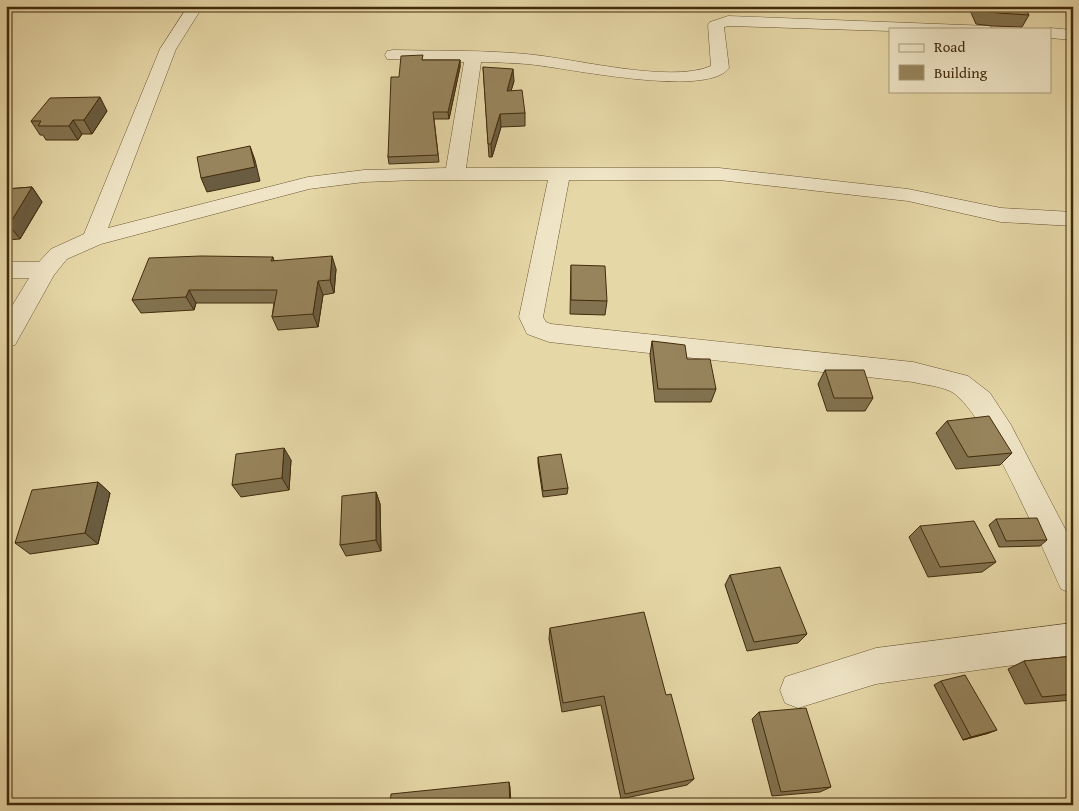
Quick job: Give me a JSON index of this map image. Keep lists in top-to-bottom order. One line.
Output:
{"legend":["Road","Building"]}
